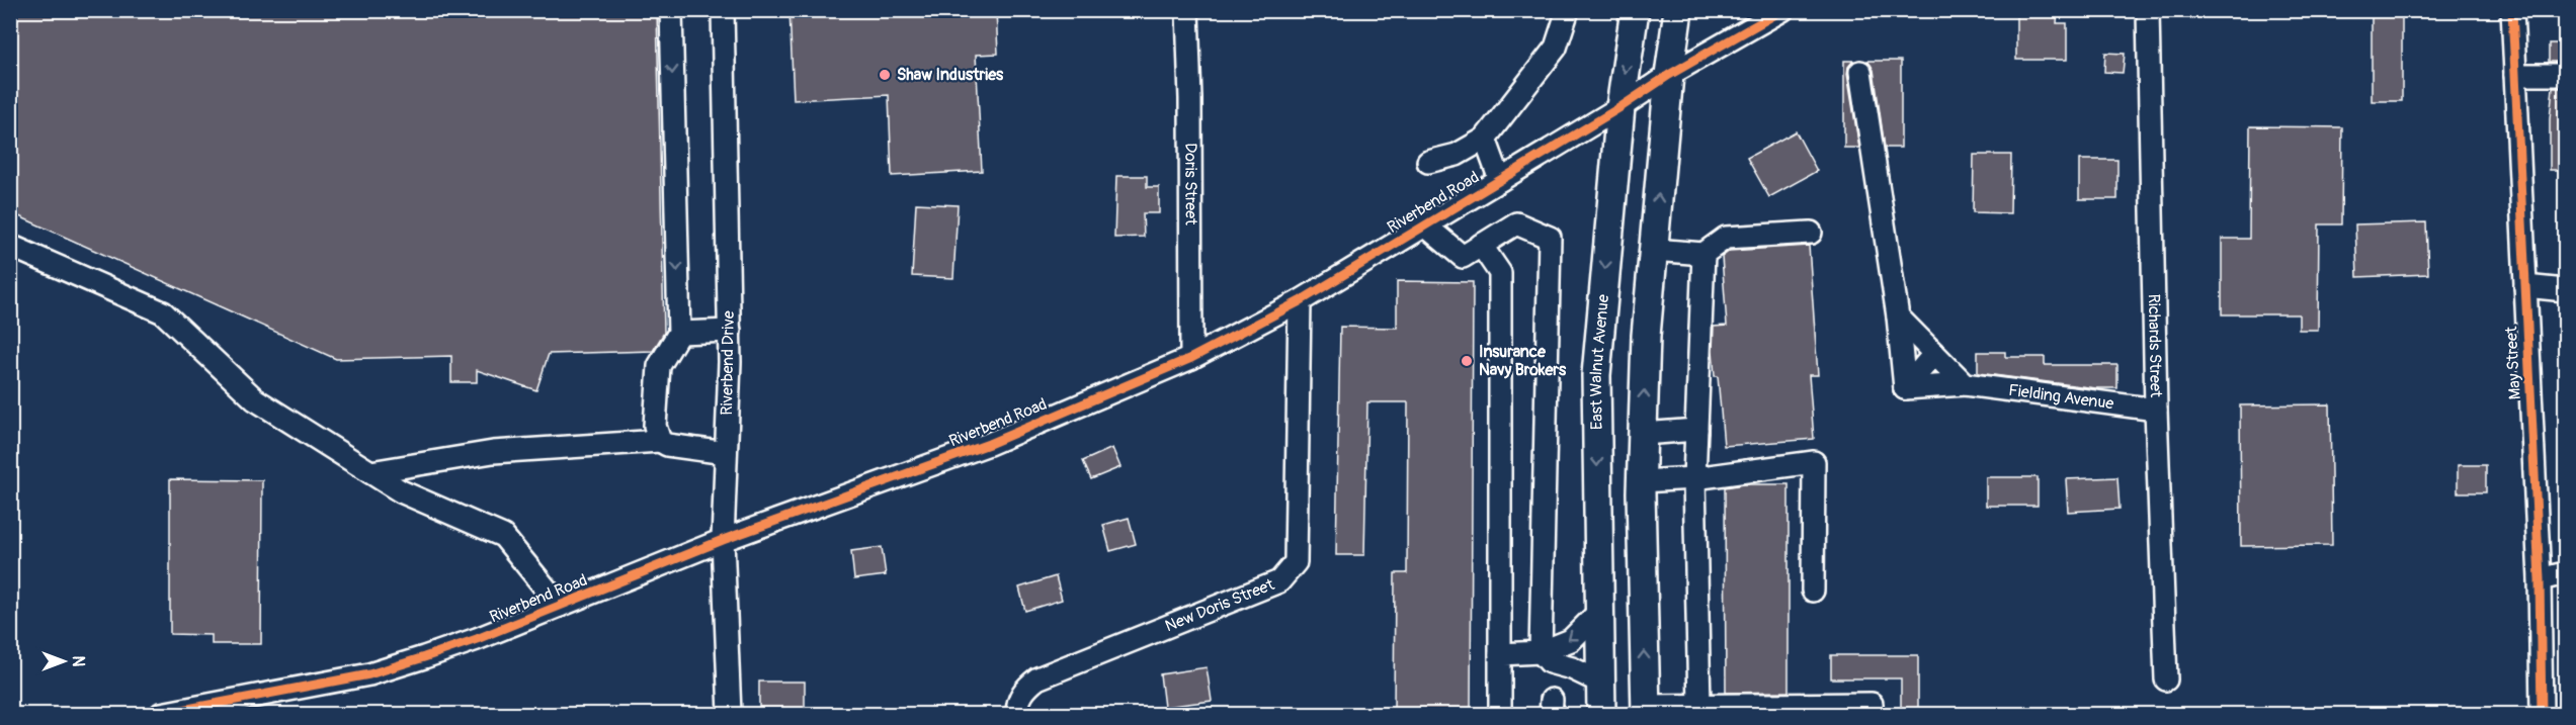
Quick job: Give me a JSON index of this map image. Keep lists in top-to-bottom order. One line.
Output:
{"streets":{"main road":["East Walnut Avenue"],"street":["Doris Street","Riverbend Road","Richards Street","Riverbend Drive","May Street","Fielding Avenue","New Doris Street"]},"crossings":[["Doris Street","Riverbend Road"],["Riverbend Road","East Walnut Avenue"],["Riverbend Road","Riverbend Drive"],["Riverbend Road","New Doris Street"],["Richards Street","Fielding Avenue"]],"places":["Shaw Industries","Insurance Navy Brokers"],"north":"right"}
